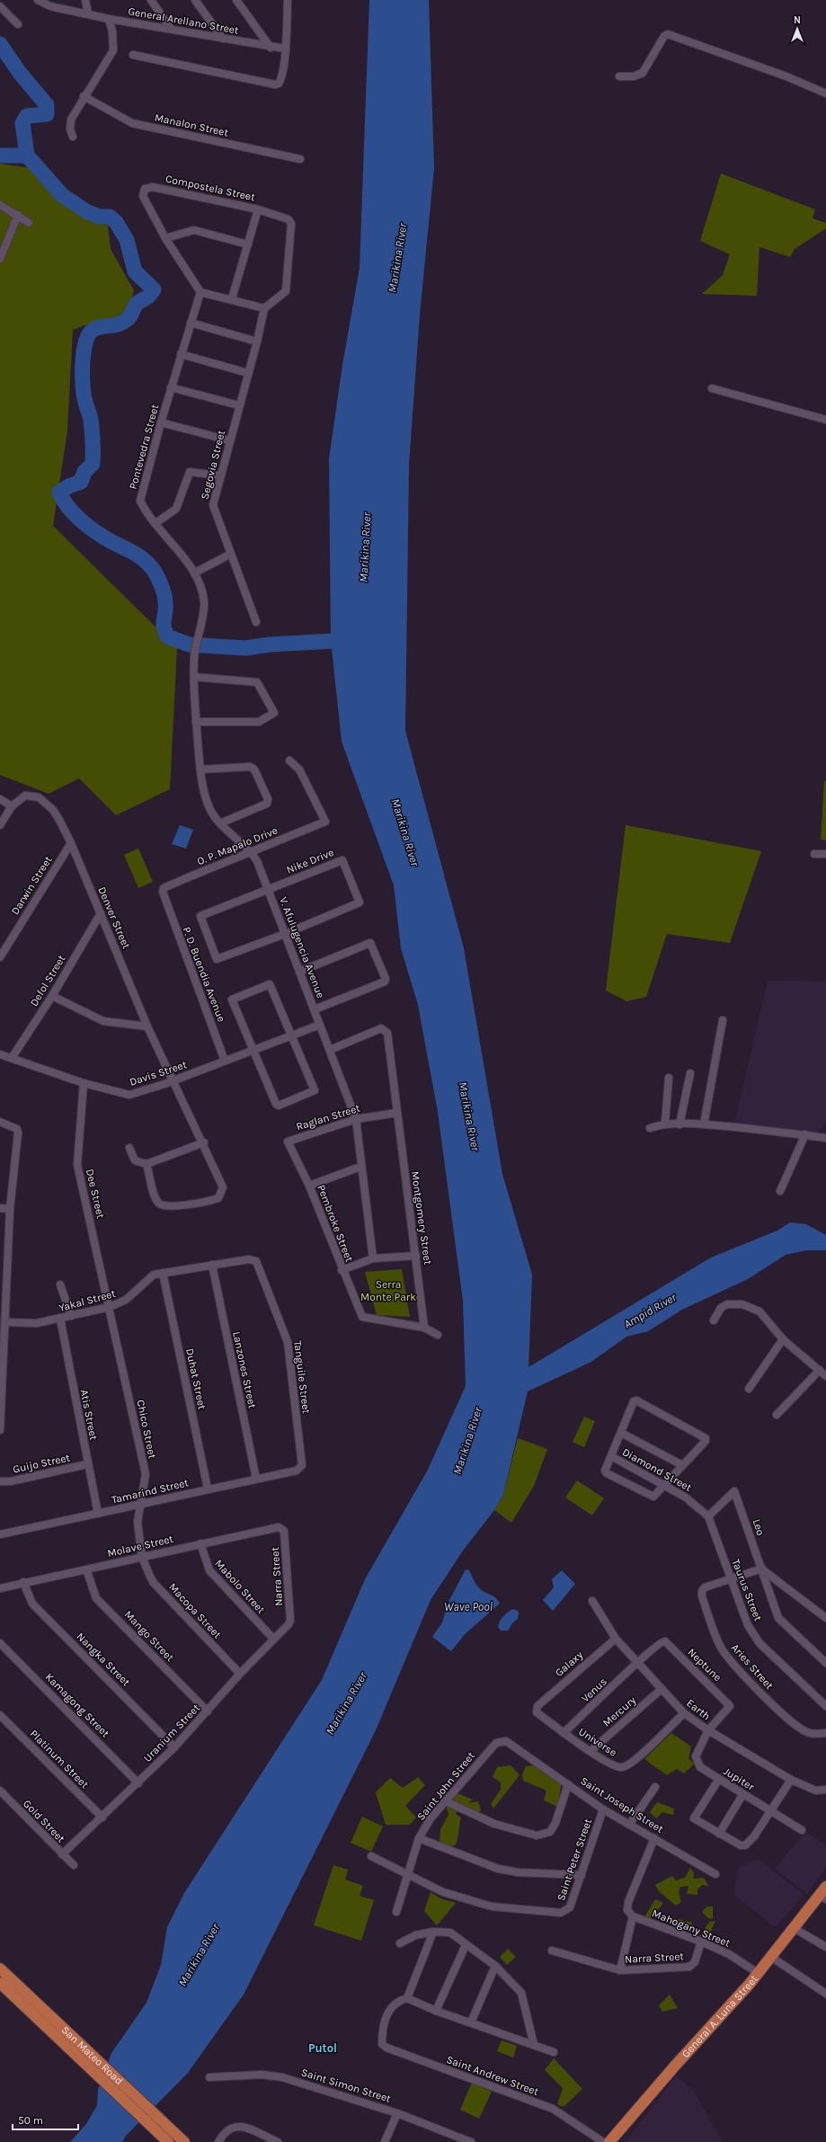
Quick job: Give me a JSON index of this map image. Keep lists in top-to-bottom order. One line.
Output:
{"streets":{"main road":["General A. Luna Street","San Mateo Road"],"street":["General Arellano Street","Manalon Street","Compostela Street","Pontevedra Street","Segovia Street","O. P. Mapalo Drive","Nike Drive","Darwin Street","Denver Street","V. Afulugencia Avenue","P. D. Buendia Avenue","Defol Street","Davis Street","Raglan Street","Dee Street","Montgomery Street","Pembroke Street","Yakal Street","Lanzones Street","Tanguile Street","Duhat Street","Atis Street","Chico Street","Guijo Street","Diamond Street","Tamarind Street","Leo","Molave Street","Narra Street","Mabolo Street","Taurus Street","Macopa Street","Mango Street","Nangka Street","Galaxy","Neptune","Aries Street","Venus","Kamagong Street","Earth","Mercury","Uranium Street","Universe","Platinum Street","Jupiter","Saint John Street","Saint Joseph Street","Gold Street","Saint Peter Street","Mahogany Street","Saint Andrew Street","Saint Simon Street"]},"crossings":[["Compostela Street","Pontevedra Street"],["Compostela Street","Segovia Street"],["Pontevedra Street","V. Afulugencia Avenue"],["O. P. Mapalo Drive","V. Afulugencia Avenue"],["O. P. Mapalo Drive","P. D. Buendia Avenue"],["Nike Drive","V. Afulugencia Avenue"],["Darwin Street","Denver Street"],["Denver Street","Defol Street"],["Denver Street","Davis Street"],["V. Afulugencia Avenue","Davis Street"],["V. Afulugencia Avenue","Raglan Street"],["V. Afulugencia Avenue","Montgomery Street"],["P. D. Buendia Avenue","Davis Street"],["Defol Street","Davis Street"],["Davis Street","Dee Street"],["Raglan Street","Montgomery Street"],["Raglan Street","Pembroke Street"],["Dee Street","Yakal Street"],["Dee Street","Chico Street"],["Montgomery Street","Pembroke Street"],["Yakal Street","Lanzones Street"],["Yakal Street","Tanguile Street"],["Yakal Street","Duhat Street"],["Yakal Street","Atis Street"],["Yakal Street","Chico Street"],["Lanzones Street","Tamarind Street"],["Tanguile Street","Tamarind Street"],["Duhat Street","Tamarind Street"],["Atis Street","Guijo Street"],["Atis Street","Tamarind Street"],["Chico Street","Tamarind Street"],["Chico Street","Molave Street"],["Chico Street","Macopa Street"],["Diamond Street","Leo"],["Diamond Street","Taurus Street"],["Leo","Taurus Street"],["Molave Street","Narra Street"],["Molave Street","Mabolo Street"],["Molave Street","Macopa Street"],["Molave Street","Mango Street"],["Molave Street","Nangka Street"],["Narra Street","Uranium Street"],["Narra Street","Mahogany Street"],["Mabolo Street","Uranium Street"],["Taurus Street","Aries Street"],["Macopa Street","Uranium Street"],["Mango Street","Uranium Street"],["Nangka Street","Uranium Street"],["Galaxy","Earth"],["Galaxy","Universe"],["Neptune","Venus"],["Neptune","Earth"],["Neptune","Jupiter"],["Venus","Earth"],["Venus","Universe"],["Kamagong Street","Uranium Street"],["Earth","Mercury"],["Earth","Universe"],["Earth","Jupiter"],["Mercury","Universe"],["Uranium Street","Platinum Street"],["Uranium Street","Gold Street"],["Saint John Street","Saint Joseph Street"],["Saint John Street","Saint Peter Street"],["Saint Joseph Street","Saint Peter Street"],["Mahogany Street","General A. Luna Street"]],"districts":["Putol"],"water":["Marikina River","Ampid River","Wave Pool"],"parks":["Serra Monte Park"],"scale_bar":"50 m","north":"top"}
